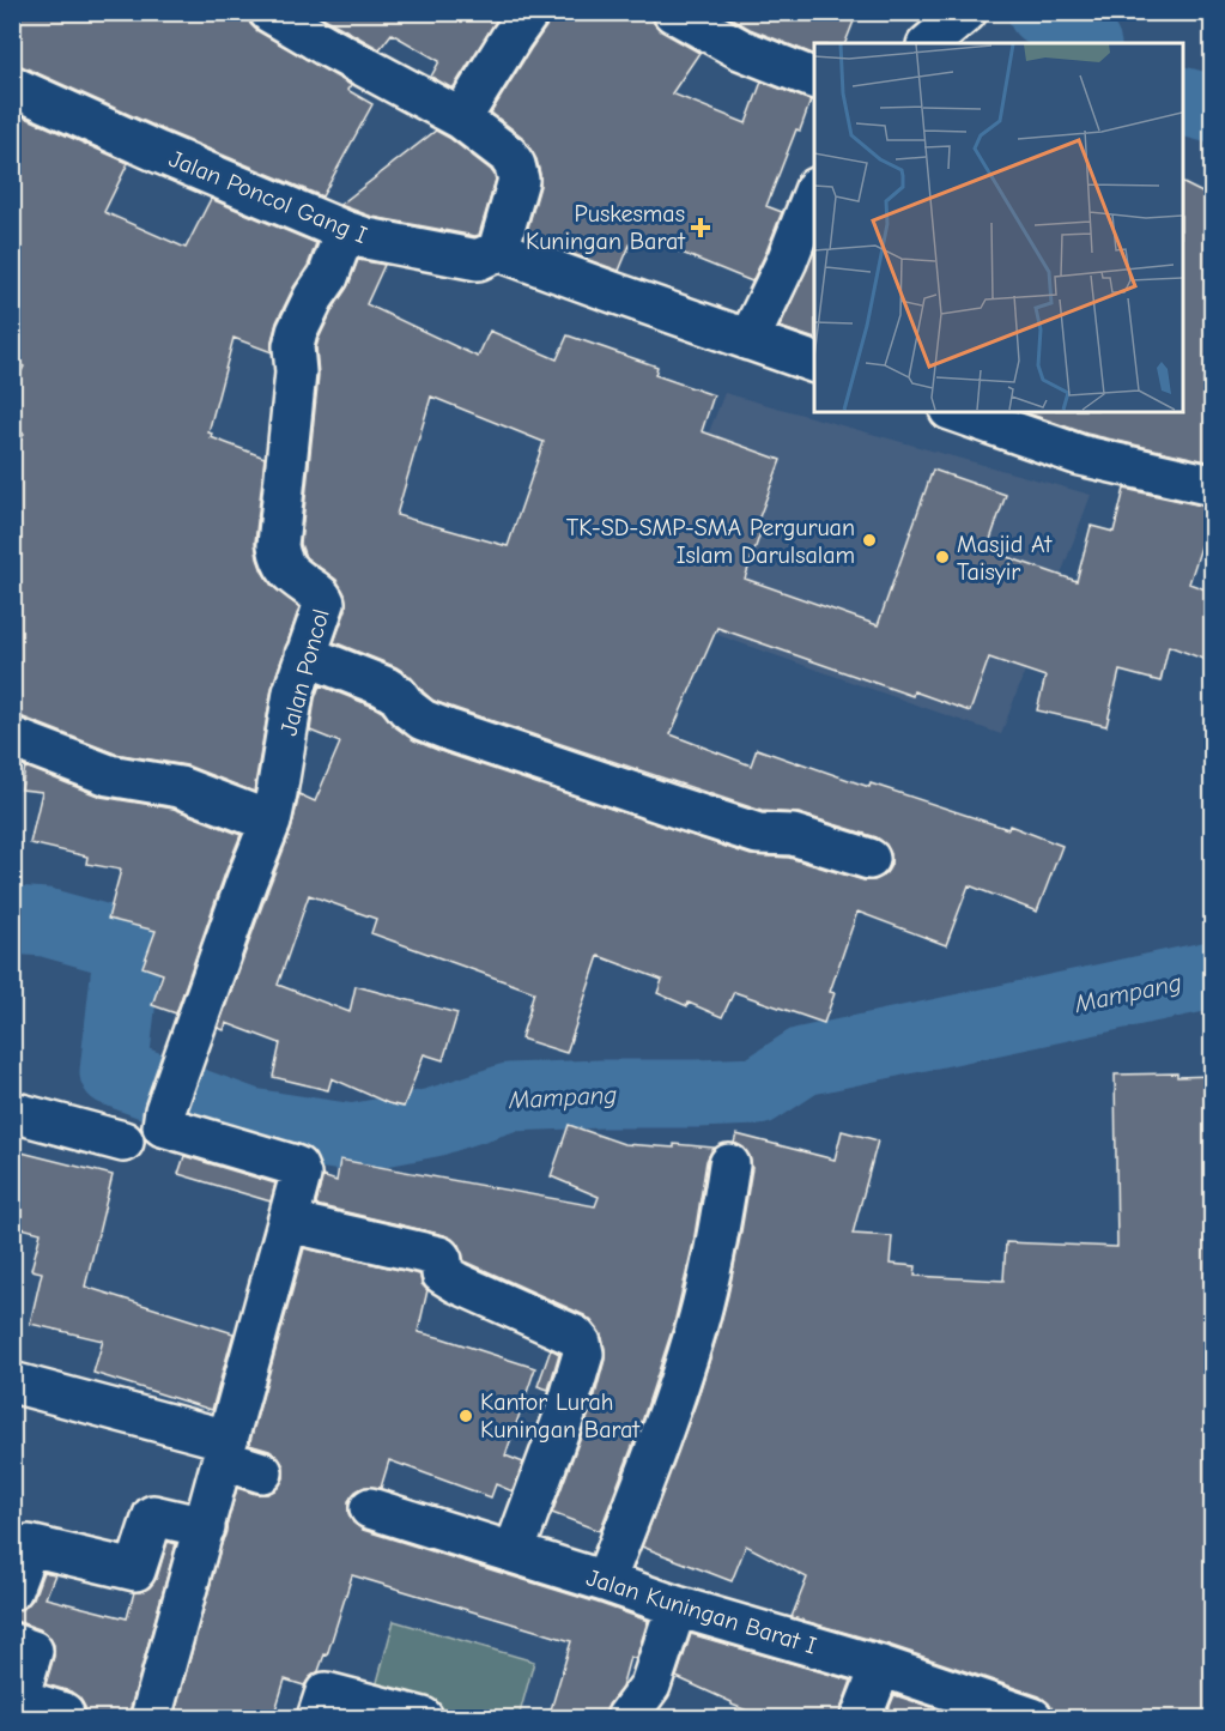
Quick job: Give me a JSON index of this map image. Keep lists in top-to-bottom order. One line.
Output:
{"streets":{"street":["Jalan Poncol Gang I","Jalan Poncol","Jalan Kuningan Barat I"]},"crossings":[["Jalan Poncol Gang I","Jalan Poncol"]],"water":["Mampang"],"places":{"health":["Puskesmas Kuningan Barat"],"other":["TK-SD-SMP-SMA Perguruan Islam Darulsalam","Masjid At Taisyir","Kantor Lurah Kuningan Barat"]}}
